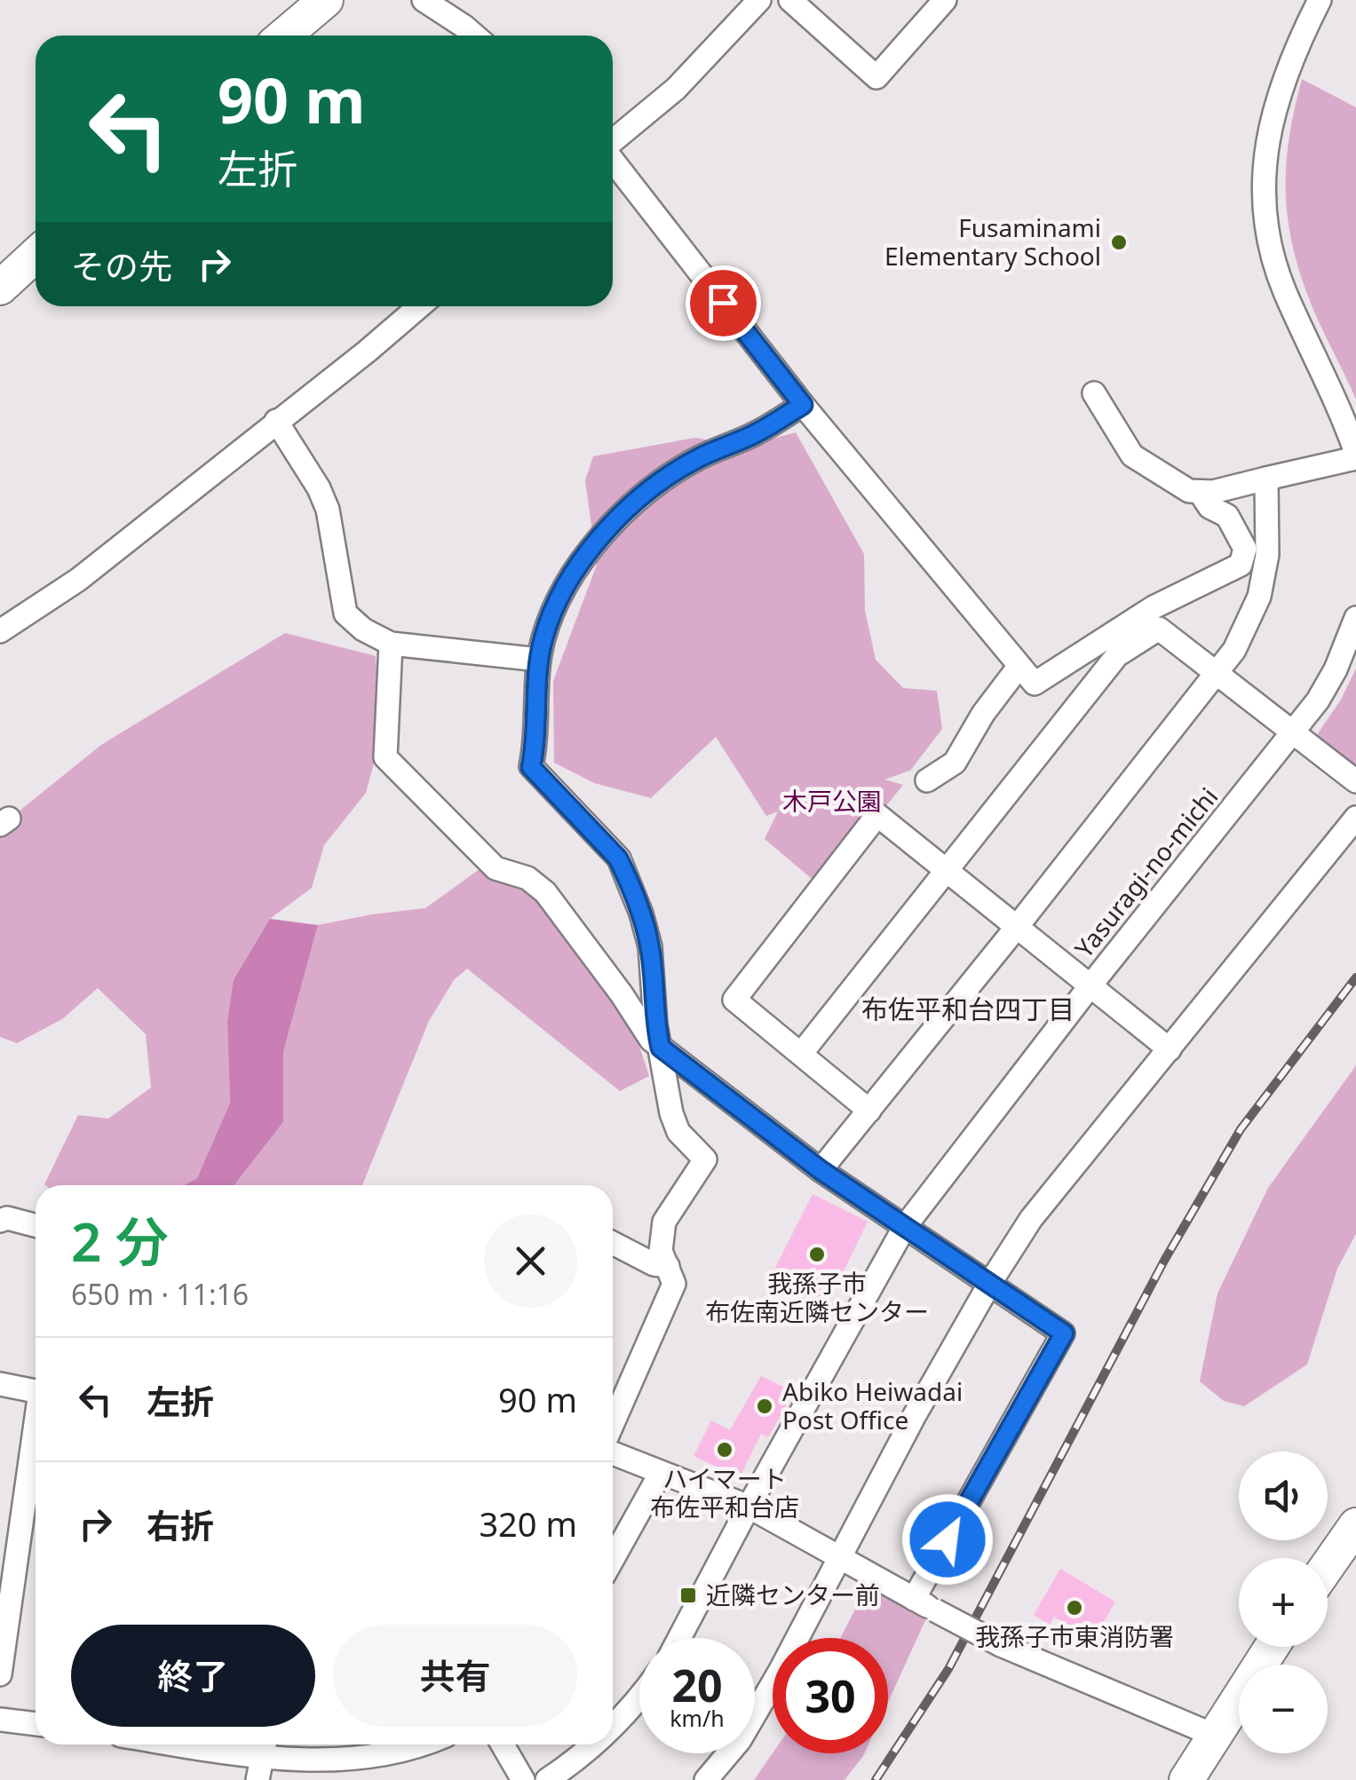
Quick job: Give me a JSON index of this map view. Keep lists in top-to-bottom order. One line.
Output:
{"streets":{"street":["Yasuragi-no-michi"]},"districts":["布佐平和台四丁目"],"parks":["木戸公園"],"places":{"other":["Fusaminami Elementary School","我孫子市 布佐南近隣センター","Abiko Heiwadai Post Office","ハイマート 布佐平和台店","我孫子市東消防署"],"transit":["近隣センター前"]},"page":{"turn":["90 m","左折"],"then":"その先","heading":["2 分","650 m · 11:16"],"list":[{"name":"左折","value":"90 m"},{"name":"右折","value":"320 m"}],"map_buttons":["+","−"],"buttons":["終了","共有"],"speed":"20 km/h","limit":"30"}}
